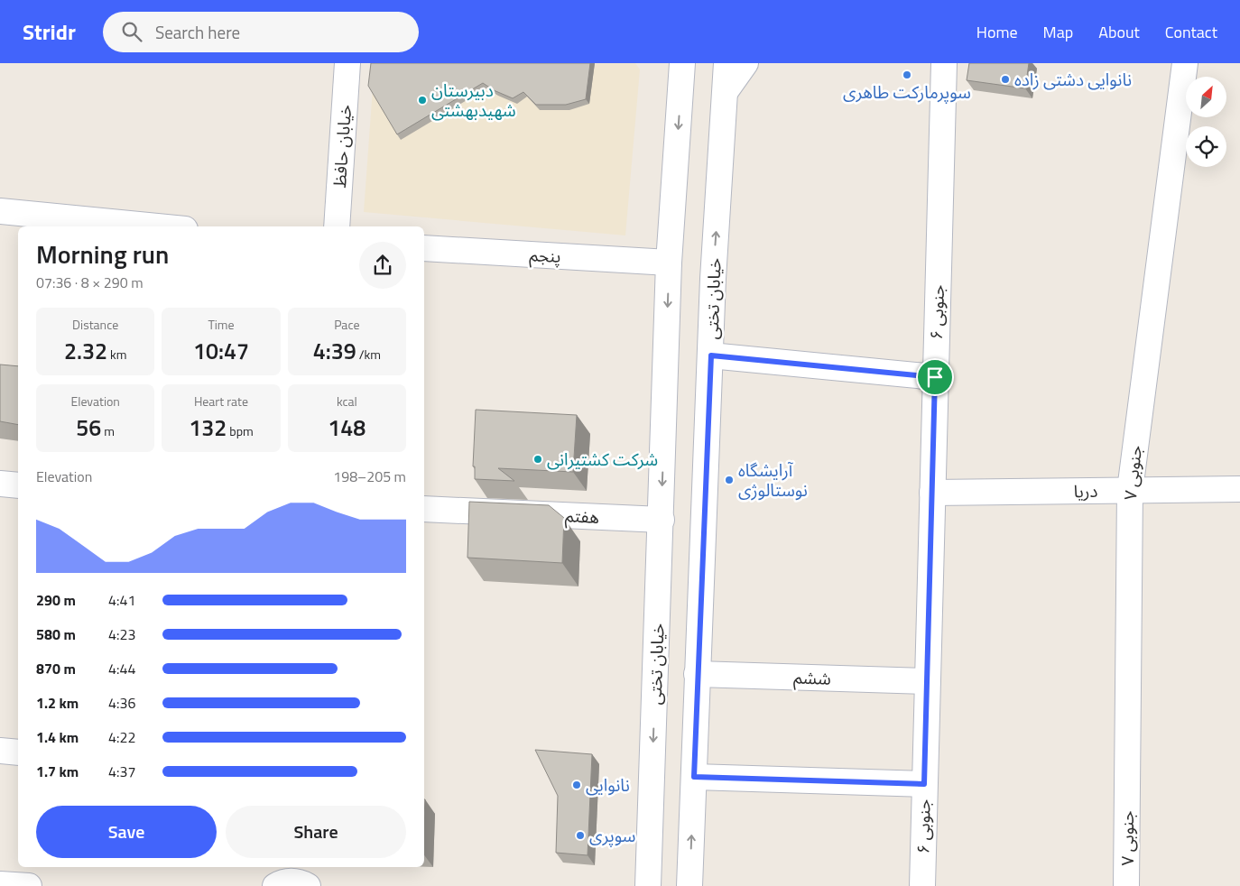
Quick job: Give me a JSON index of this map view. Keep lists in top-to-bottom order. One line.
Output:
{"streets":{"street":["خیابان حافظ","پنجم","خیابان تختی","۶ جنوبی","۷ جنوبی","دریا","هفتم","ششم"]},"crossings":[["پنجم","خیابان تختی"],["خیابان تختی","هفتم"],["خیابان تختی","ششم"],["۶ جنوبی","دریا"],["۶ جنوبی","ششم"],["۷ جنوبی","دریا"]],"places":["سوپرمارکت طاهری","نانوایی دشتی زاده","دبیرستان شهیدبهشتی","شرکت کشتیرانی","آرایشگاه نوستالوژی","نانوایی","سوپری"],"north":"top right","page":{"header":"Stridr","search":"Search here","nav":["Home","Map","About","Contact"],"heading":["Morning run","07:36 · 8 × 290 m"],"stats":[["Distance","2.32 km"],["Time","10:47"],["Pace","4:39 /km"],["Elevation","56 m"],["Heart rate","132 bpm"],["kcal","148"]],"chart":["Elevation","198–205 m"],"list":[{"name":"290 m","note":"4:41"},{"name":"580 m","note":"4:23"},{"name":"870 m","note":"4:44"},{"name":"1.2 km","note":"4:36"},{"name":"1.4 km","note":"4:22"},{"name":"1.7 km","note":"4:37"}],"buttons":["Save","Share"]}}
